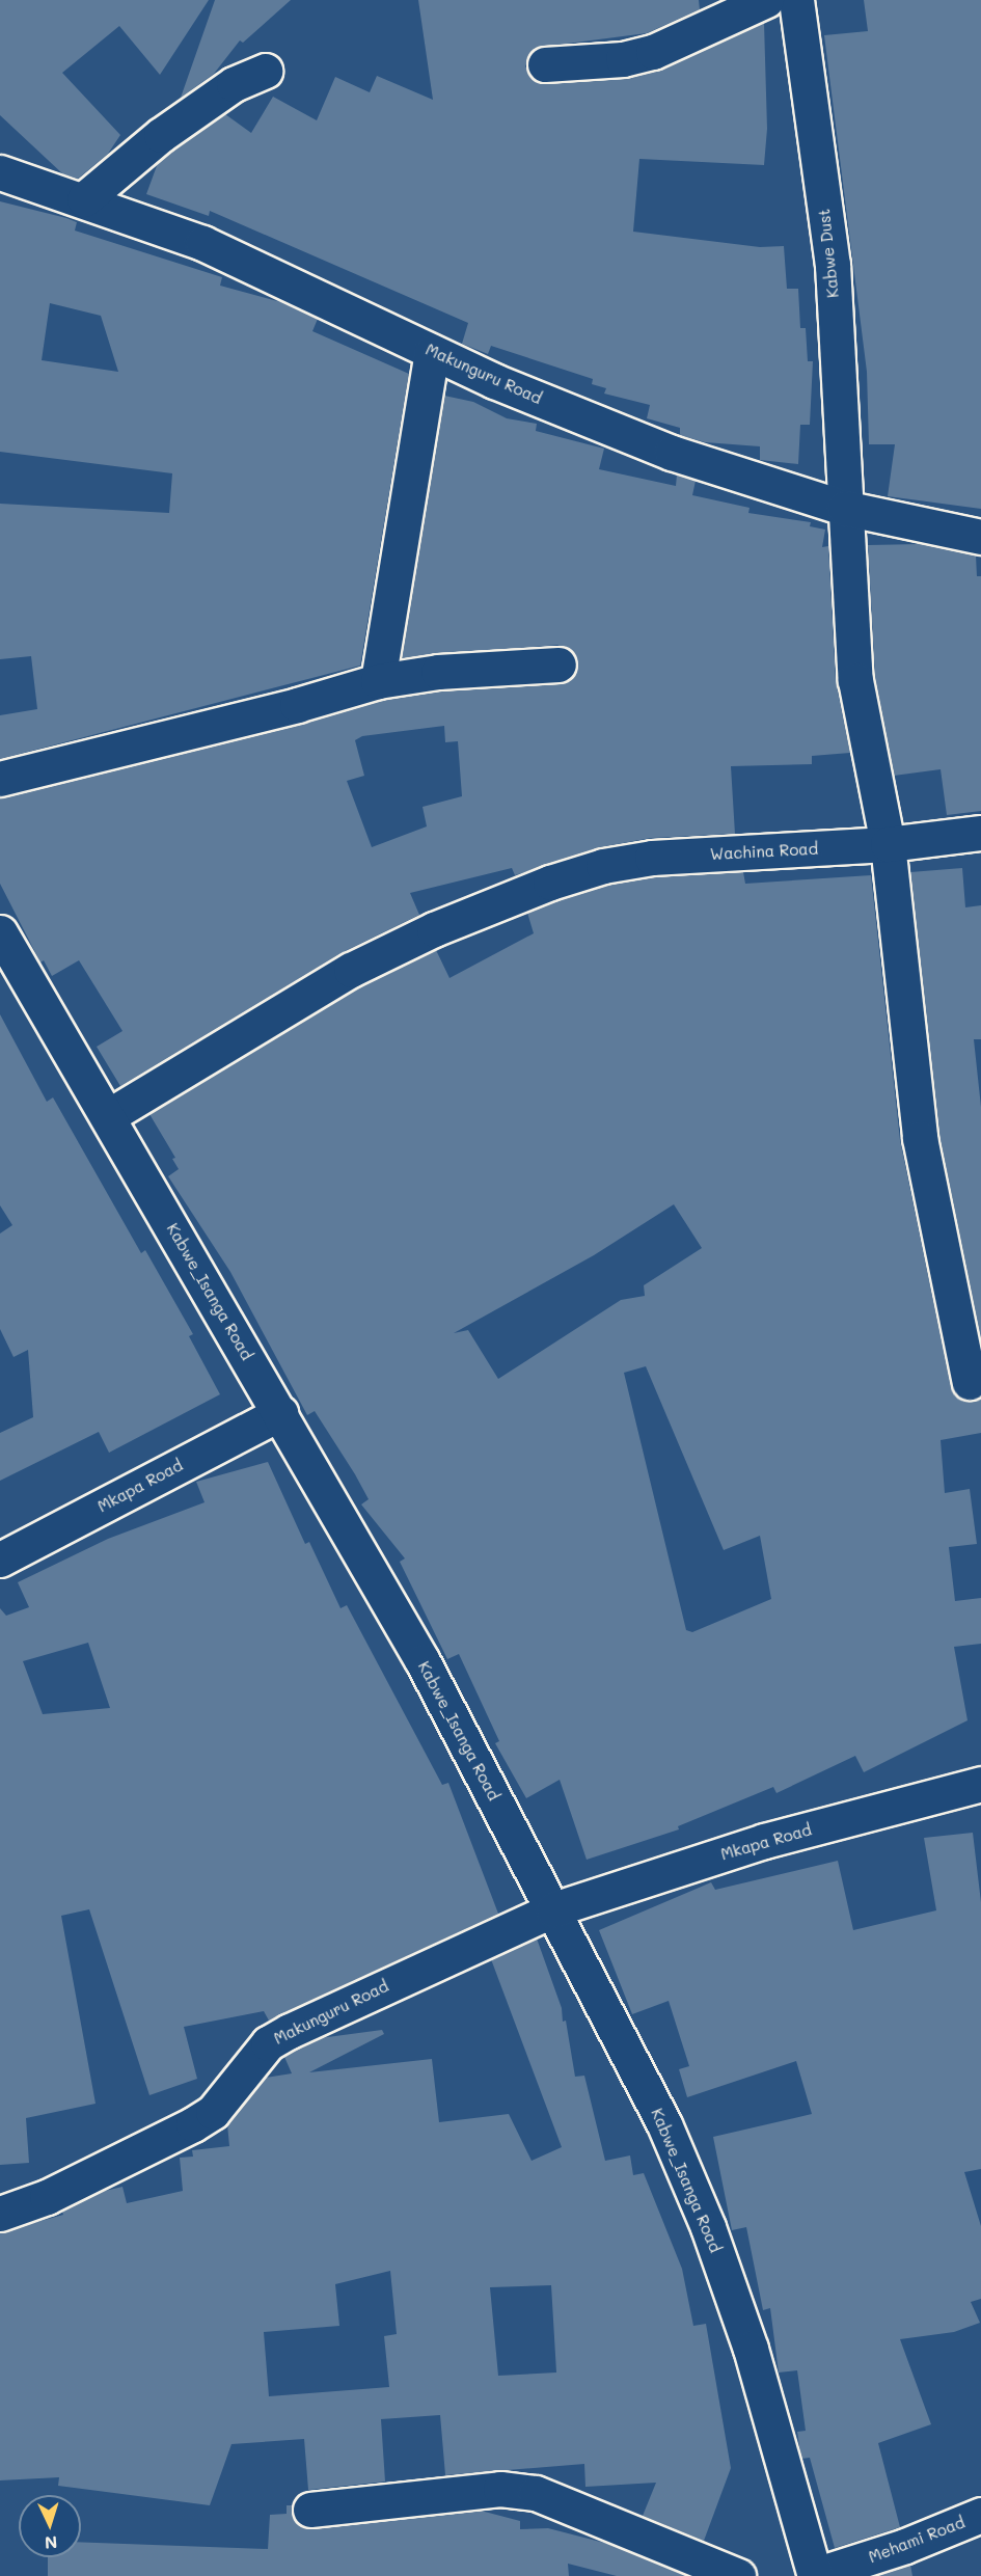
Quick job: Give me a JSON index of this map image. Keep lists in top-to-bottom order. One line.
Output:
{"streets":{"street":["Kabwe Dust","Makunguru Road","Wachina Road","Kabwe_Isanga Road","Mkapa Road","Mehami Road"]},"crossings":[["Kabwe Dust","Makunguru Road"],["Kabwe Dust","Wachina Road"],["Makunguru Road","Kabwe_Isanga Road"],["Makunguru Road","Mkapa Road"],["Wachina Road","Kabwe_Isanga Road"],["Kabwe_Isanga Road","Mkapa Road"],["Kabwe_Isanga Road","Mehami Road"]],"north":"bottom"}
